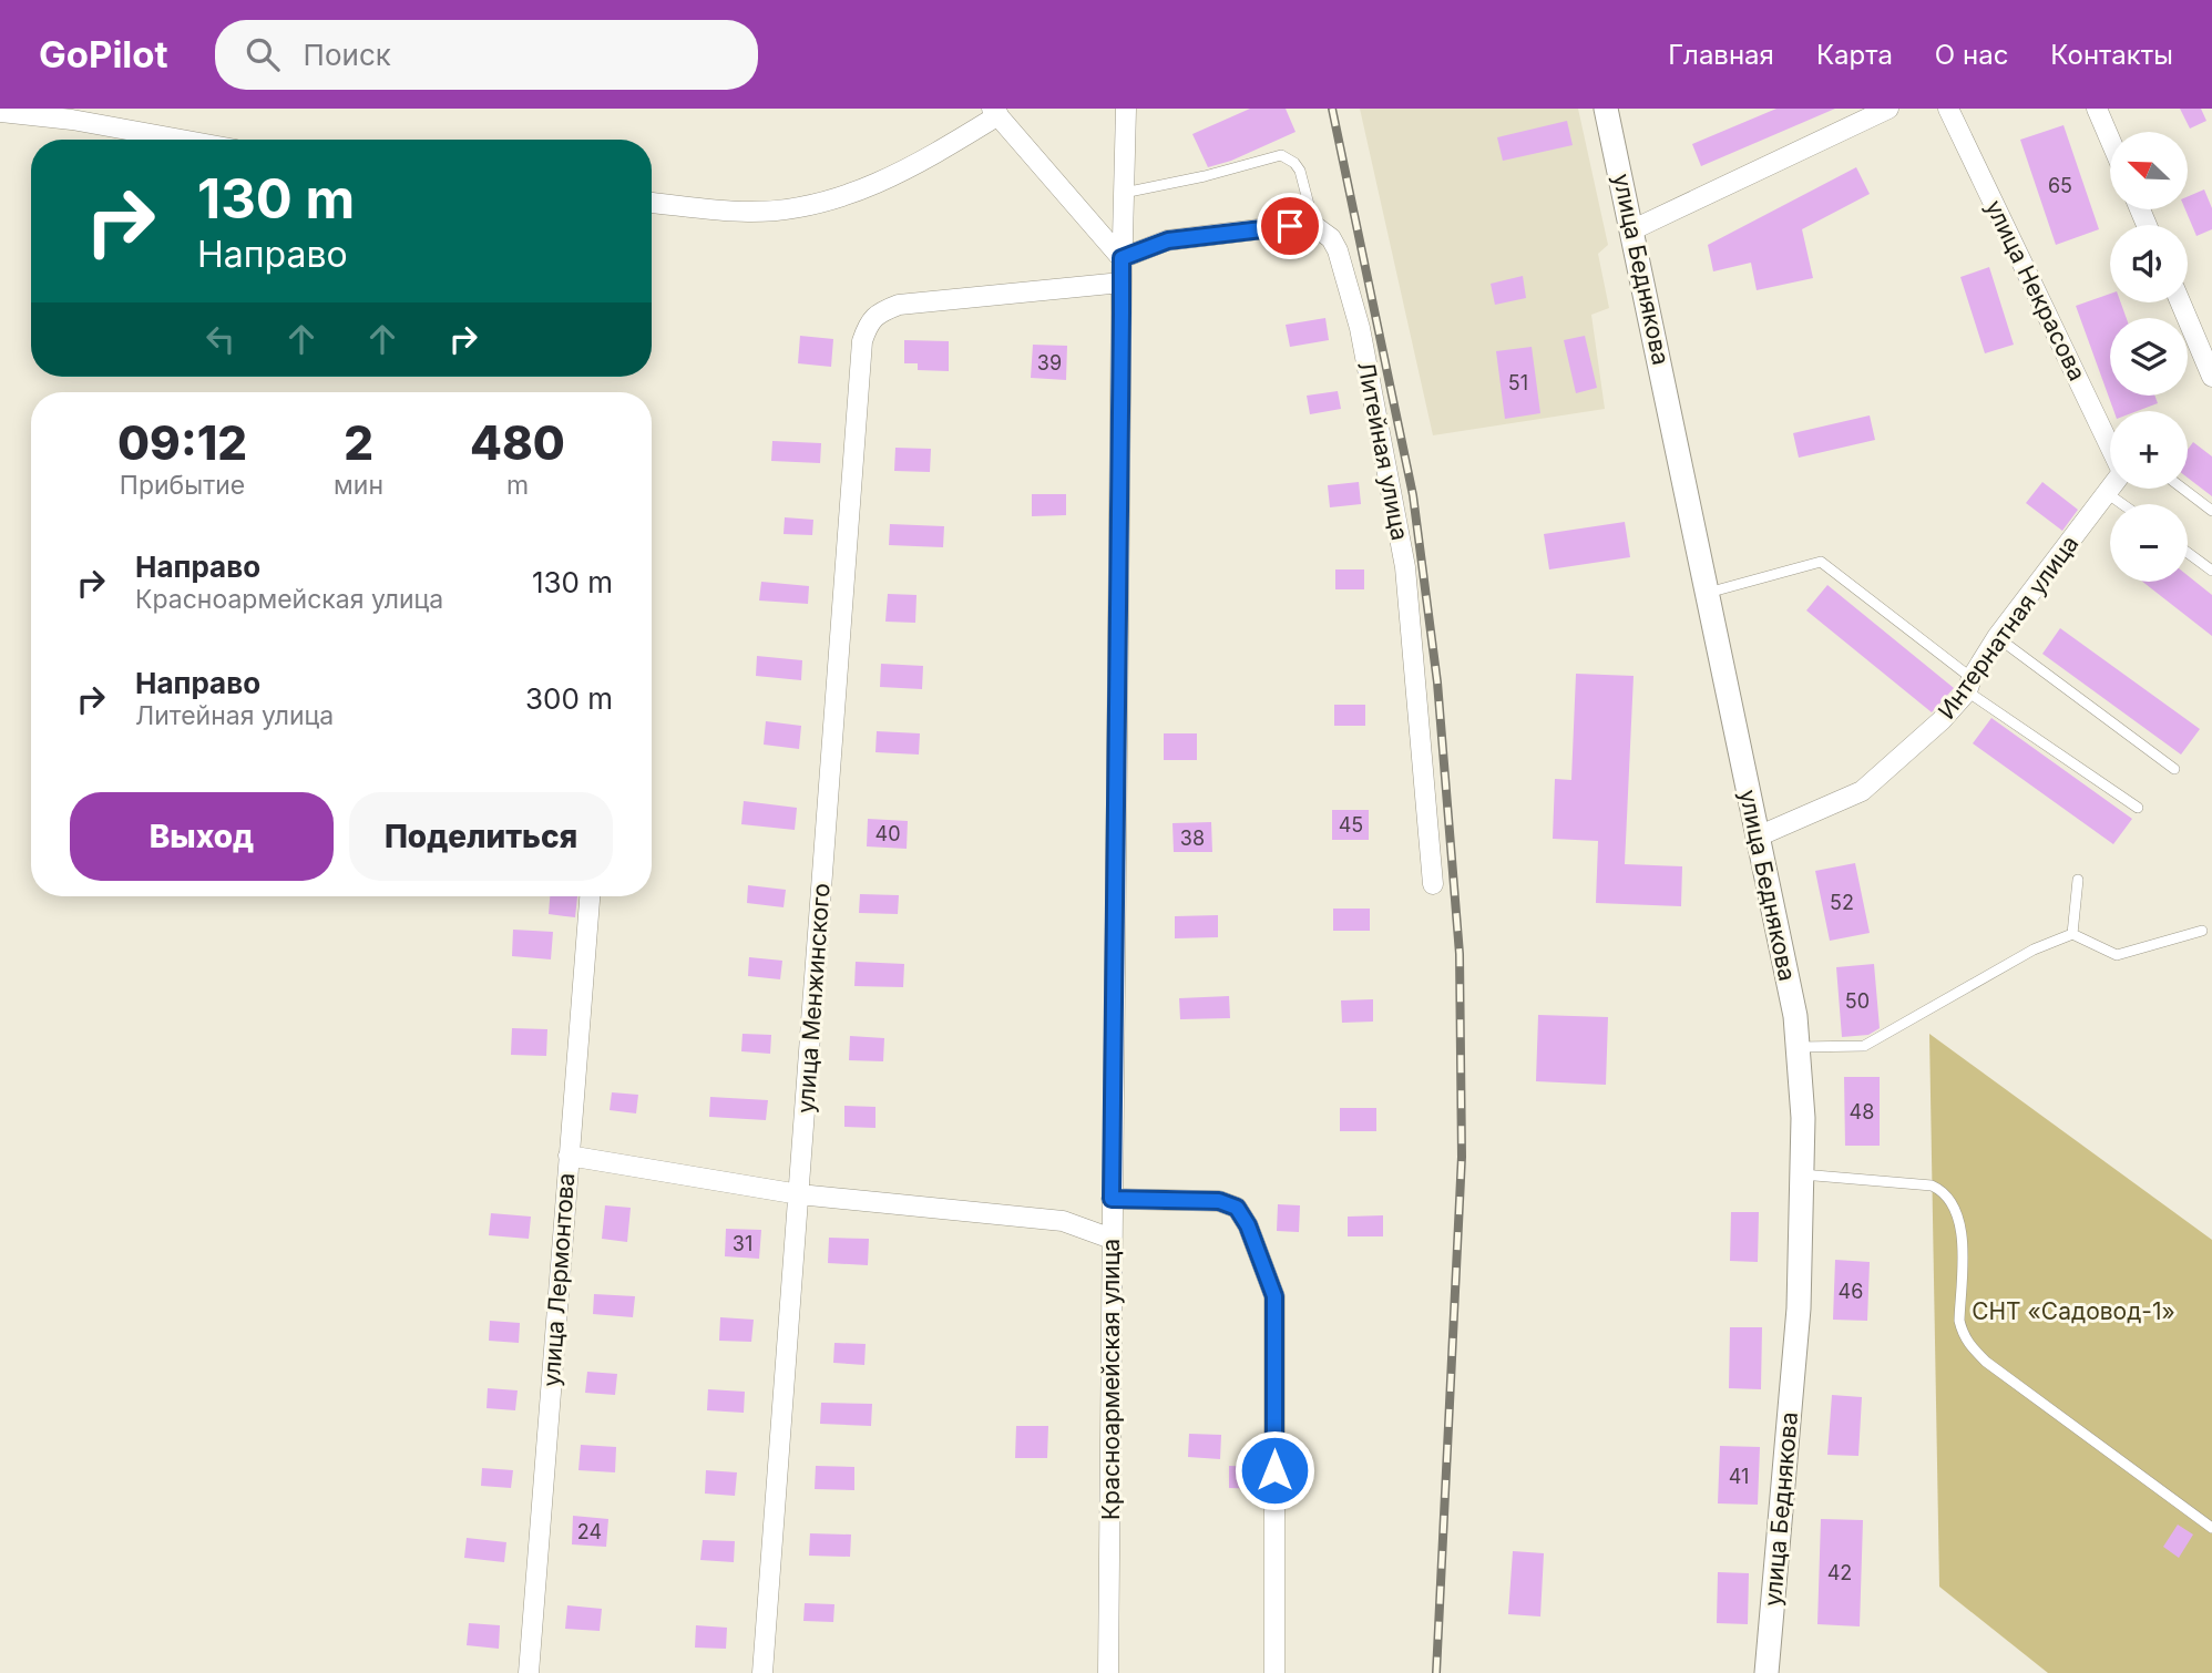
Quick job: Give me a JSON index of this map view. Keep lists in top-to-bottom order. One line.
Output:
{"streets":{"street":["улица Беднякова","улица Некрасова","Литейная улица","Интернатная улица","улица Менжинского","улица Лермонтова","Красноармейская улица"]},"crossings":[["улица Беднякова","Интернатная улица"],["улица Менжинского","Красноармейская улица"]],"parks":["СНТ «Садовод-1»"],"house_numbers":["65","39","51","45","40","38","52","50","48","31","46","41","24","42"],"north":"top left","page":{"header":"GoPilot","search":"Поиск","nav":["Главная","Карта","О нас","Контакты"],"map_buttons":["+","−"],"turn":["130 m","Направо"],"eta":["09:12","Прибытие","2","мин","480","m"],"list":[{"name":"Направо","note":"Красноармейская улица","value":"130 m"},{"name":"Направо","note":"Литейная улица","value":"300 m"}],"buttons":["Выход","Поделиться"]}}
